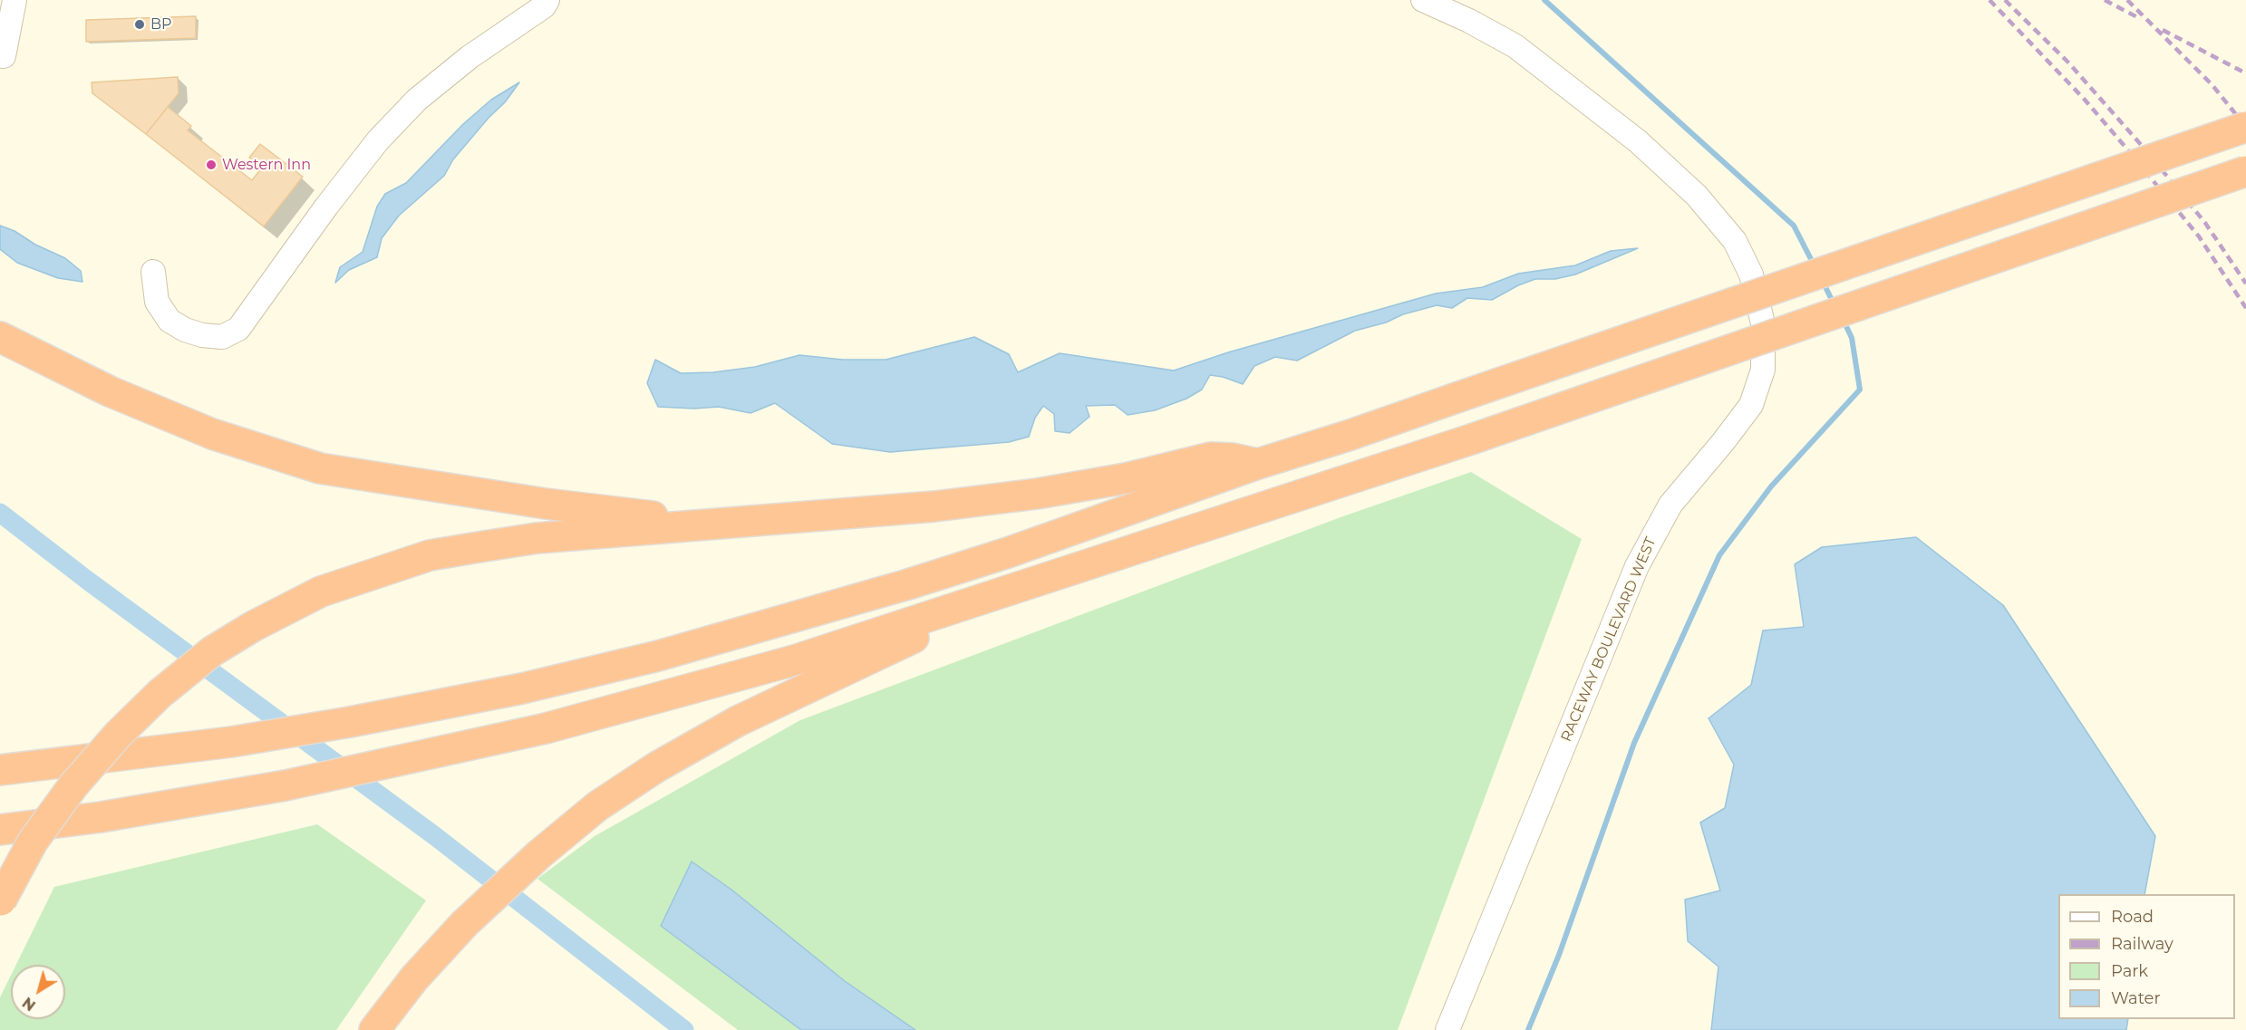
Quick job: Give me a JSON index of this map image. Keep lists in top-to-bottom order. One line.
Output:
{"streets":{"street":["RACEWAY BOULEVARD WEST"]},"places":["BP","Western Inn"],"legend":["Road","Railway","Park","Water"],"north":"bottom left"}
